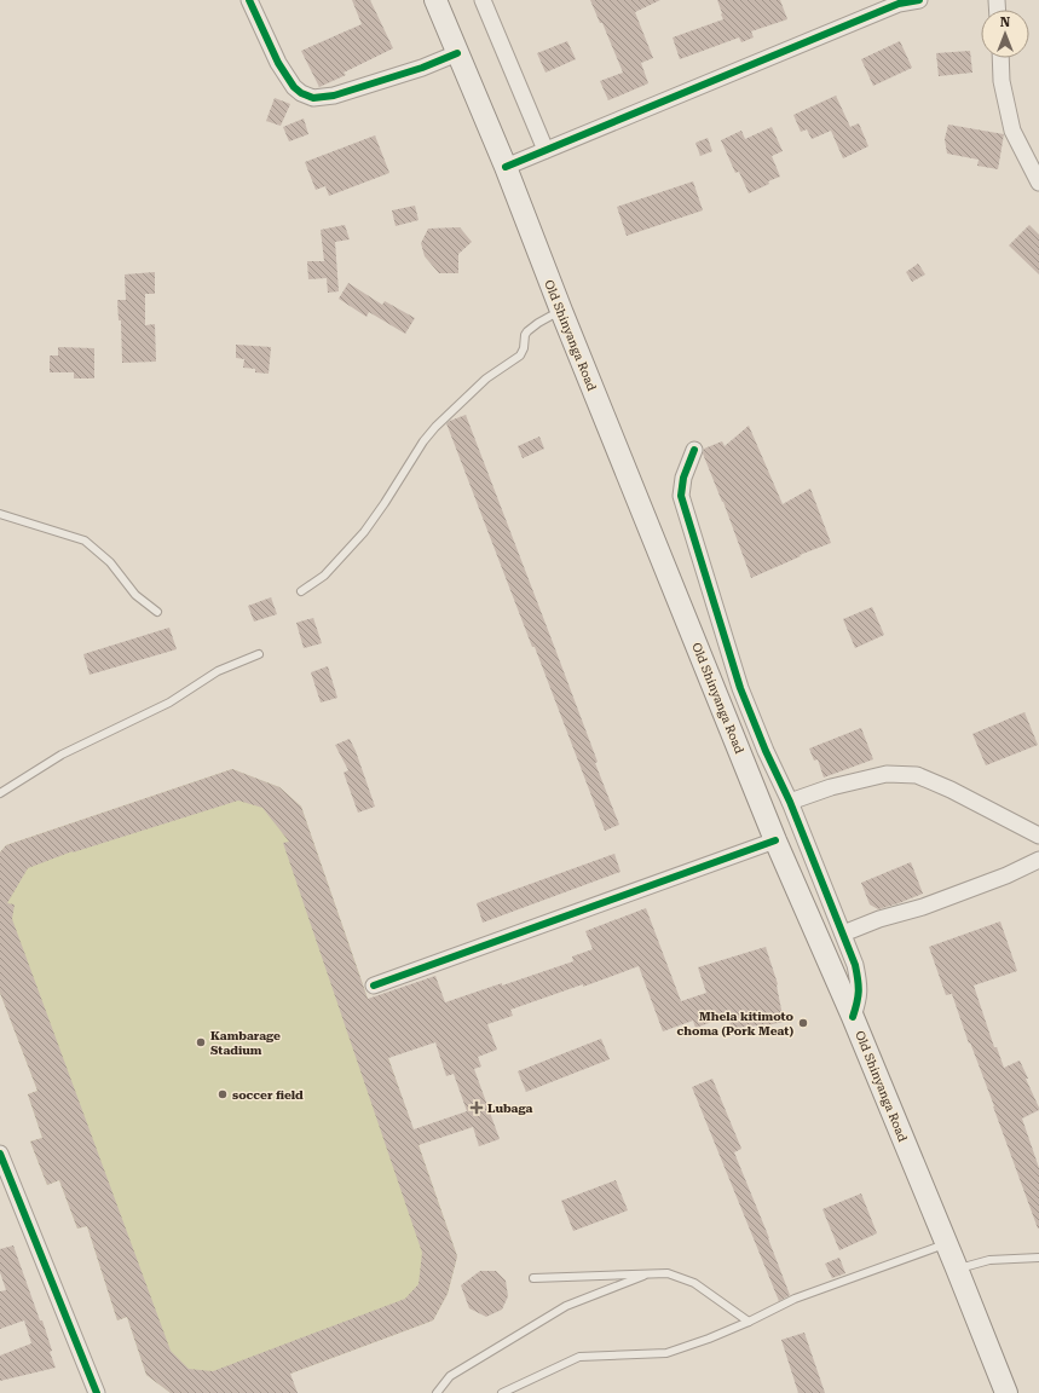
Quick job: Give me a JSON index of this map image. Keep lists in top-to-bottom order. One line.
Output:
{"streets":{"main road":["Old Shinyanga Road"]},"places":{"other":["Mhela kitimoto choma (Pork Meat)","Kambarage Stadium","soccer field"],"health":["Lubaga"]},"north":"top"}
